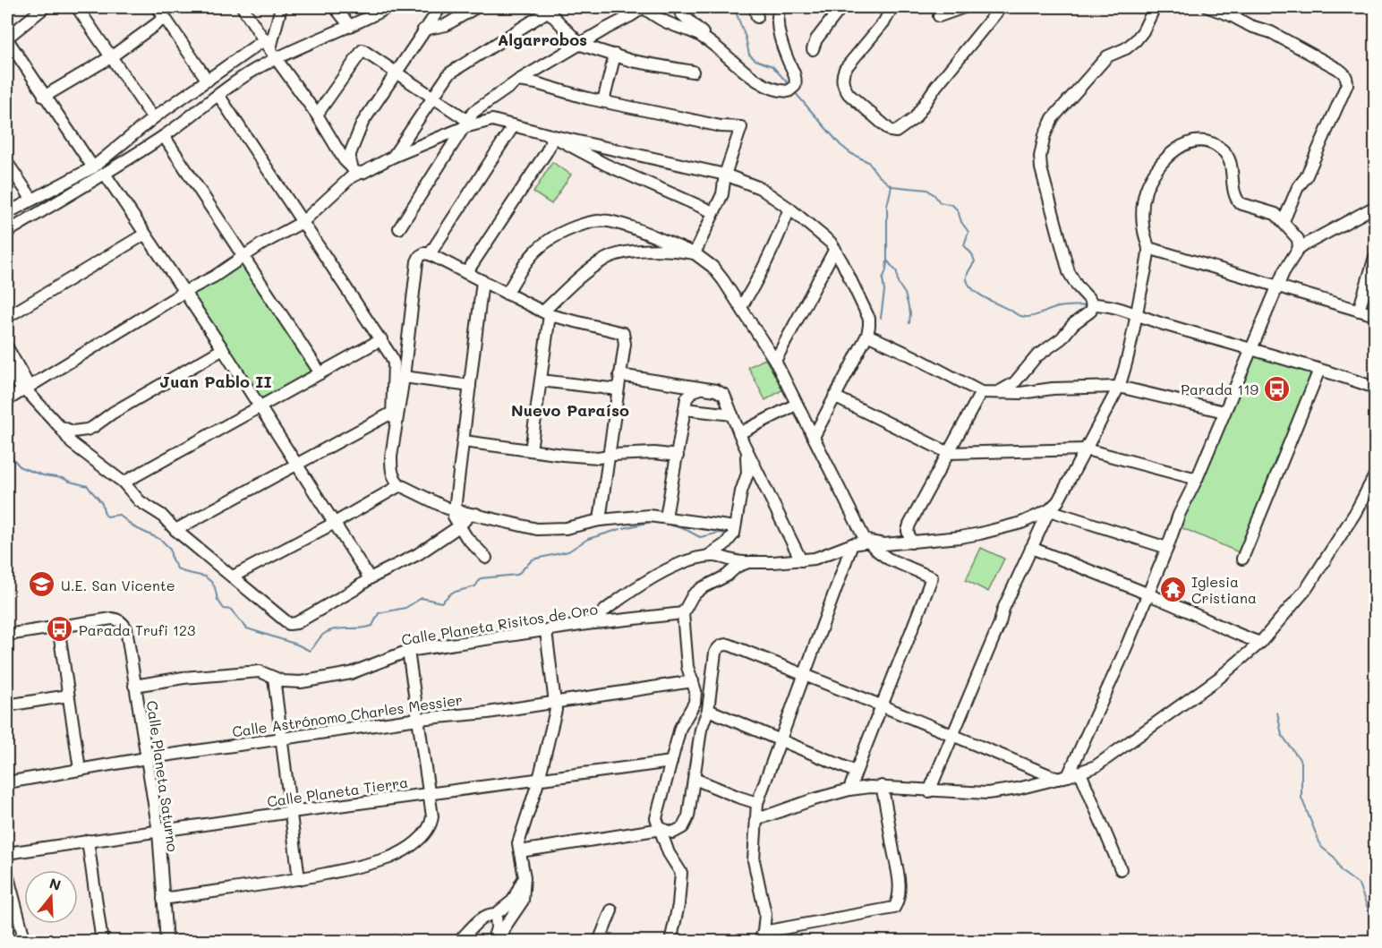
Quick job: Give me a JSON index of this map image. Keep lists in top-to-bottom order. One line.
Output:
{"streets":{"street":["Calle Planeta Risitos de Oro","Calle Astrónomo Charles Messier","Calle Planeta Saturno","Calle Planeta Tierra"]},"crossings":[["Calle Planeta Risitos de Oro","Calle Planeta Saturno"],["Calle Astrónomo Charles Messier","Calle Planeta Saturno"],["Calle Planeta Saturno","Calle Planeta Tierra"]],"districts":["Algarrobos","Juan Pablo II","Nuevo Paraíso"],"places":{"bus stop":["Parada 119","Parada Trufi 123"],"school or university":["U.E. San Vicente"],"temple":["Iglesia Cristiana"]},"north":"top"}
